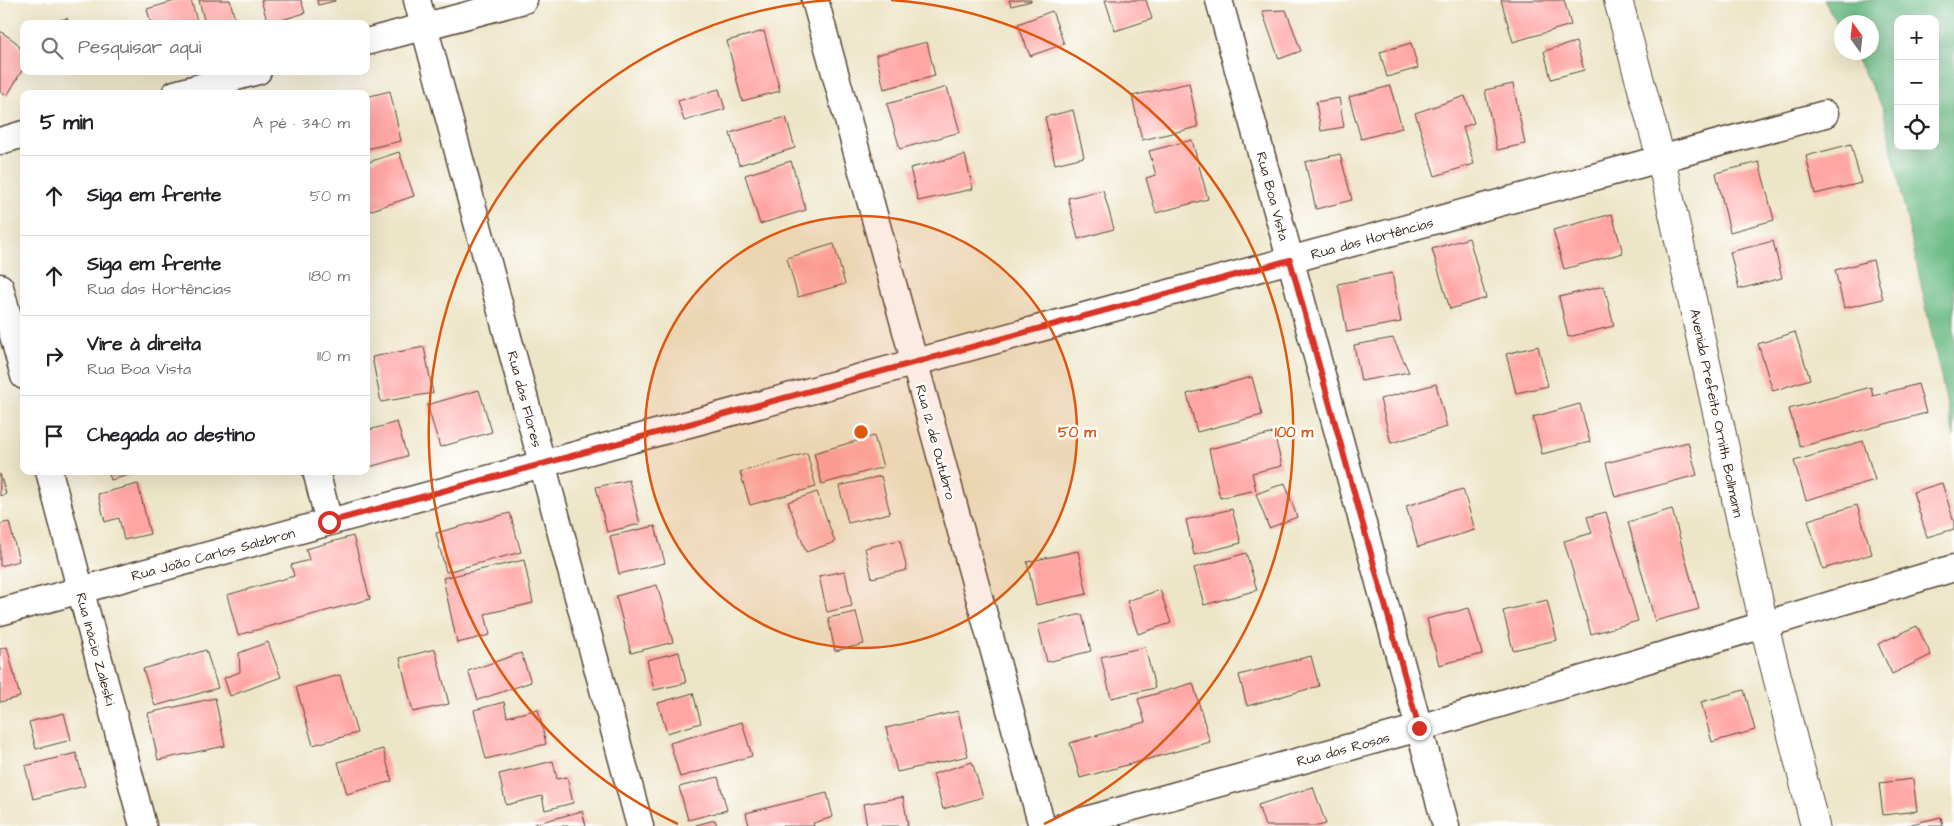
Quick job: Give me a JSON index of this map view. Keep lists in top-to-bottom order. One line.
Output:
{"streets":{"street":["Rua Boa Vista","Rua das Hortências","Rua das Flores","Avenida Prefeito Ornith Bollmann","Rua 12 de Outubro","Rua João Carlos Salzbron","Rua Inácio Zaleski","Rua das Rosas"]},"crossings":[["Rua Boa Vista","Rua das Hortências"],["Rua Boa Vista","Rua das Rosas"],["Rua das Hortências","Rua das Flores"],["Rua das Hortências","Avenida Prefeito Ornith Bollmann"],["Rua das Hortências","Rua 12 de Outubro"],["Rua das Hortências","Rua João Carlos Salzbron"],["Rua das Flores","Rua João Carlos Salzbron"],["Avenida Prefeito Ornith Bollmann","Rua das Rosas"],["Rua João Carlos Salzbron","Rua Inácio Zaleski"]],"north":"top","page":{"map_buttons":["+","−"],"search":"Pesquisar aqui","heading":["5 min","A pé · 340 m"],"list":[["Siga em frente","50 m"],["Siga em frente","Rua das Hortências","180 m"],["Vire à direita","Rua Boa Vista","110 m"],"Chegada ao destino"]},"rings":["50 m","100 m"]}
